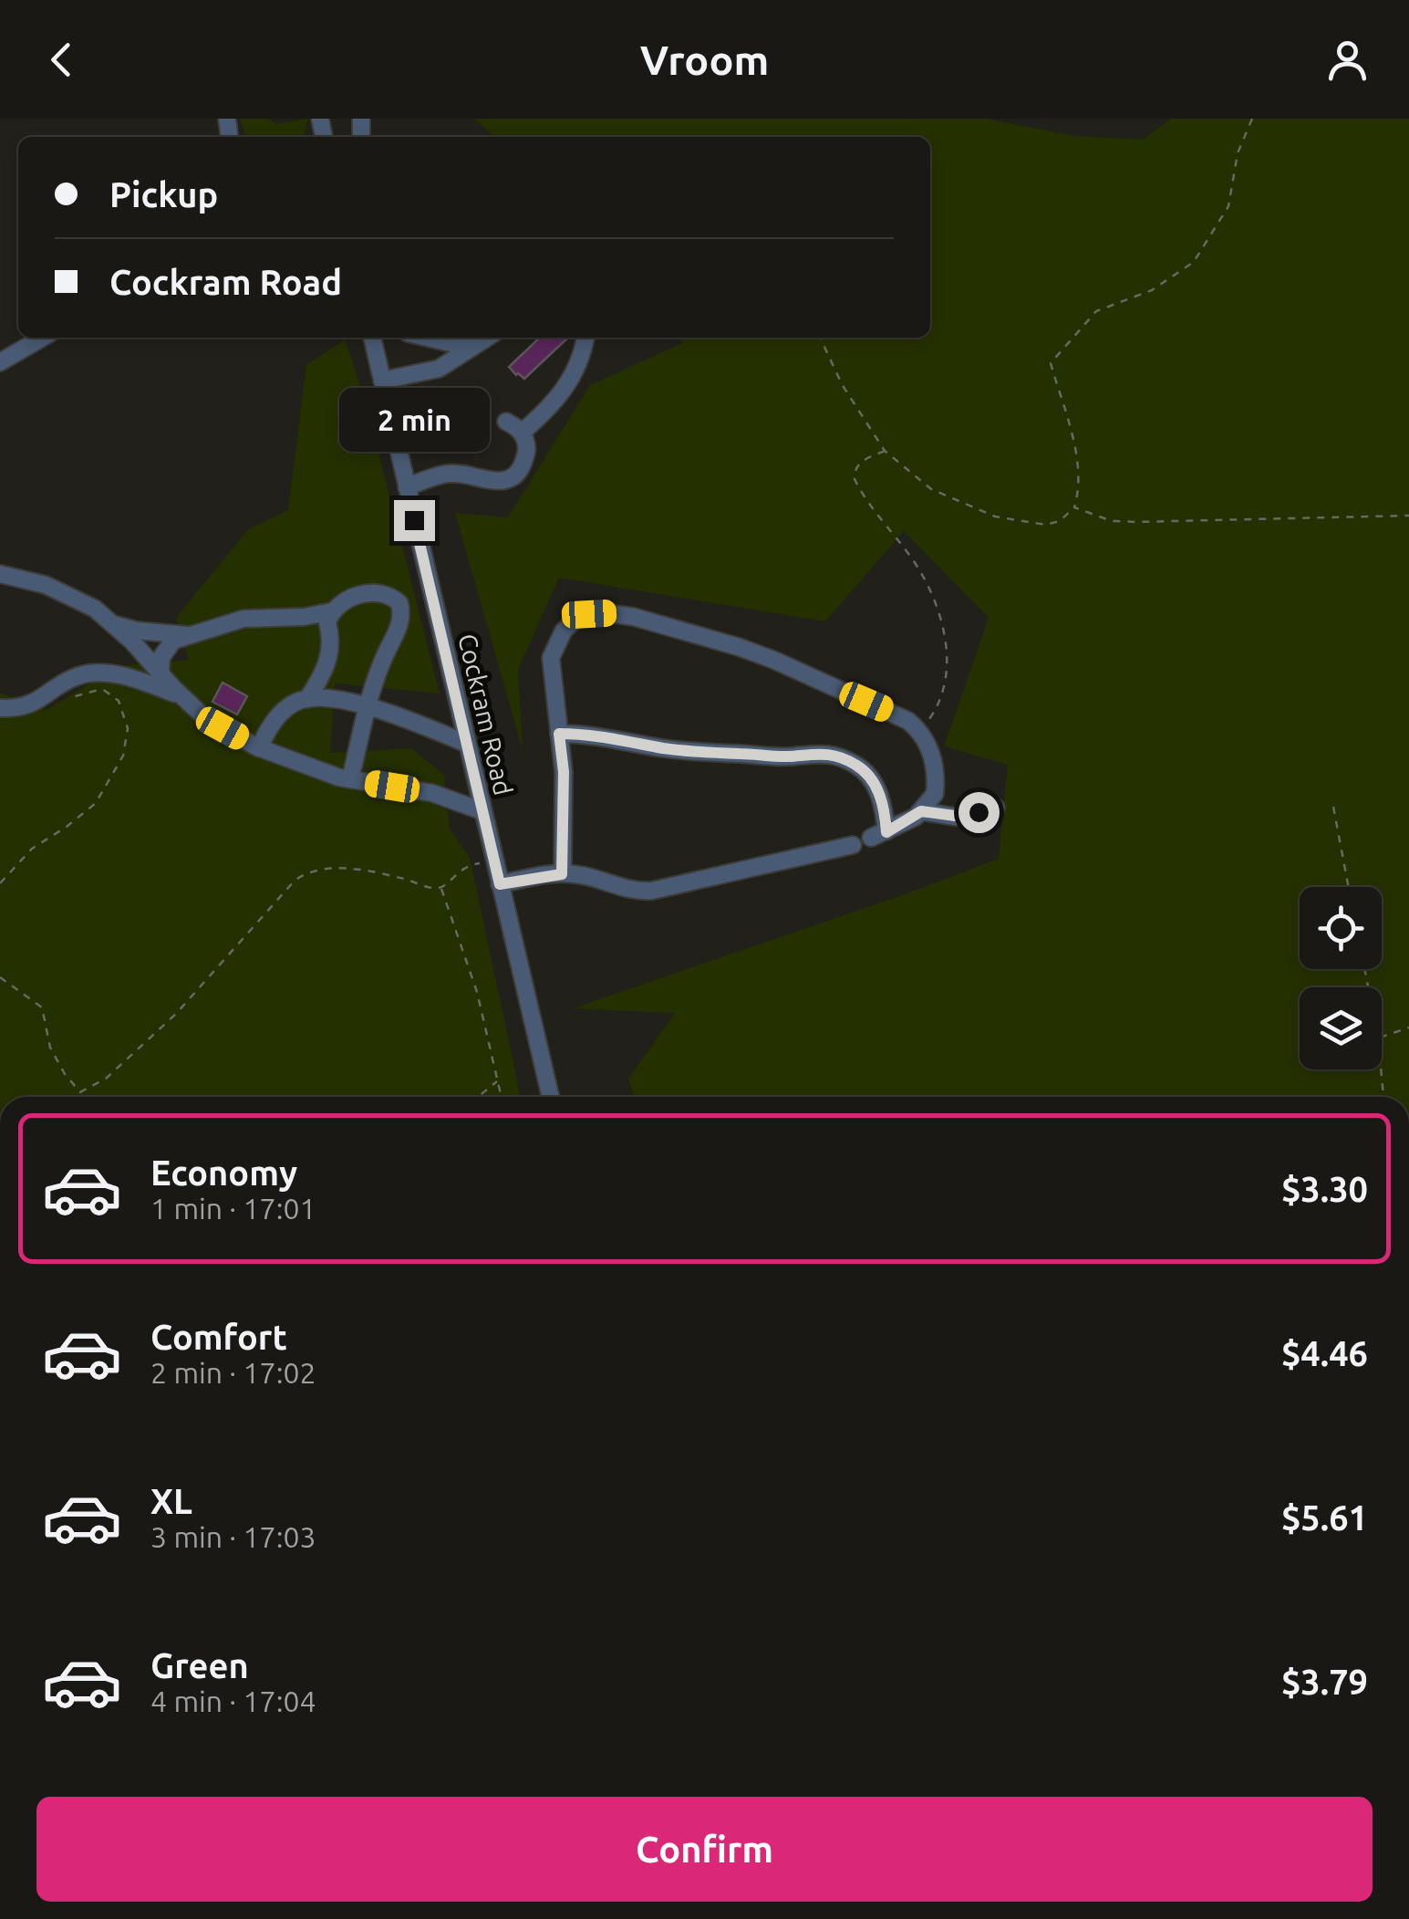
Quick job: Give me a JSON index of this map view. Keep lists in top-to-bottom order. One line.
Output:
{"streets":{"street":["Cockram Road"]},"page":{"header":"Vroom","banner":["Pickup","Cockram Road"],"bubble":"2 min","list":[{"name":"Economy","note":"1 min · 17:01","value":"$3.30"},{"name":"Comfort","note":"2 min · 17:02","value":"$4.46"},{"name":"XL","note":"3 min · 17:03","value":"$5.61"},{"name":"Green","note":"4 min · 17:04","value":"$3.79"}],"buttons":"Confirm"}}
